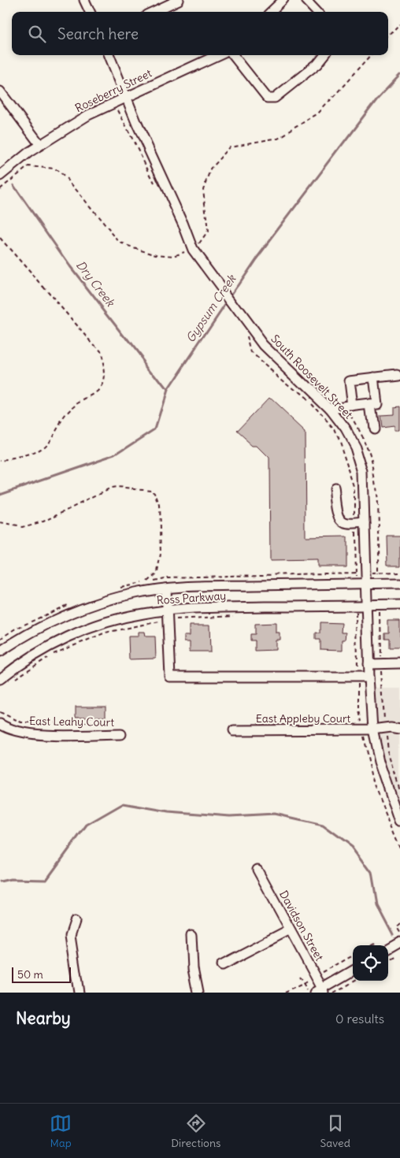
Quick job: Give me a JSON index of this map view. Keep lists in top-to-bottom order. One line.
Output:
{"streets":{"street":["Roseberry Street","South Roosevelt Street","Ross Parkway","East Appleby Court","East Leahy Court","Davidson Street"]},"crossings":[["Roseberry Street","South Roosevelt Street"],["South Roosevelt Street","Ross Parkway"],["South Roosevelt Street","East Appleby Court"]],"water":["Dry Creek","Gypsum Creek"],"scale_bar":"50 m","page":{"search":"Search here","scale":"50 m","heading":["Nearby","0 results"],"nav":["Map","Directions","Saved"]}}
